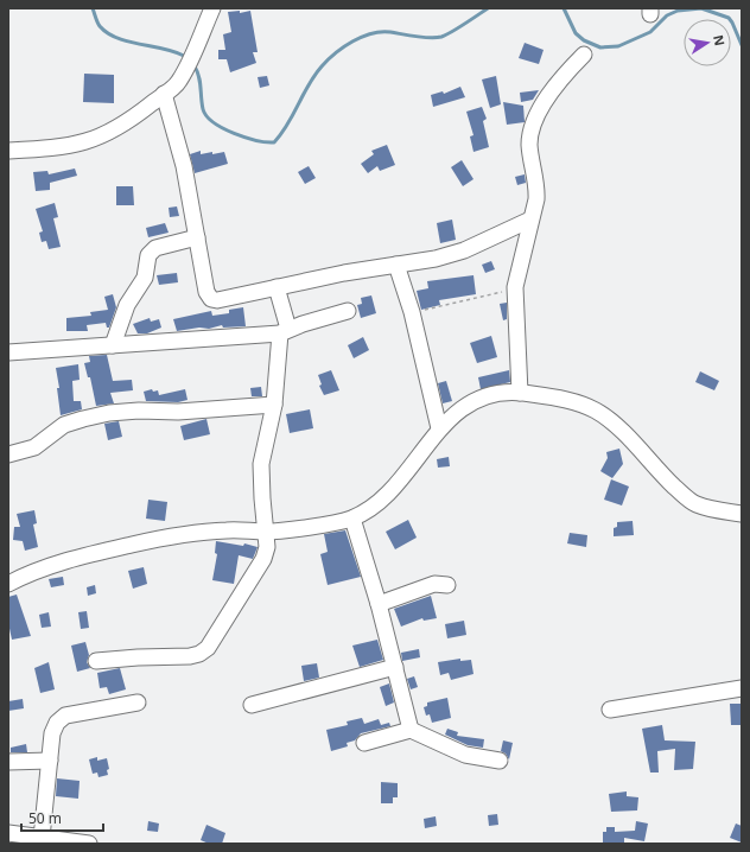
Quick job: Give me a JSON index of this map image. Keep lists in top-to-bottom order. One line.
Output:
{"scale_bar":"50 m","north":"right"}
